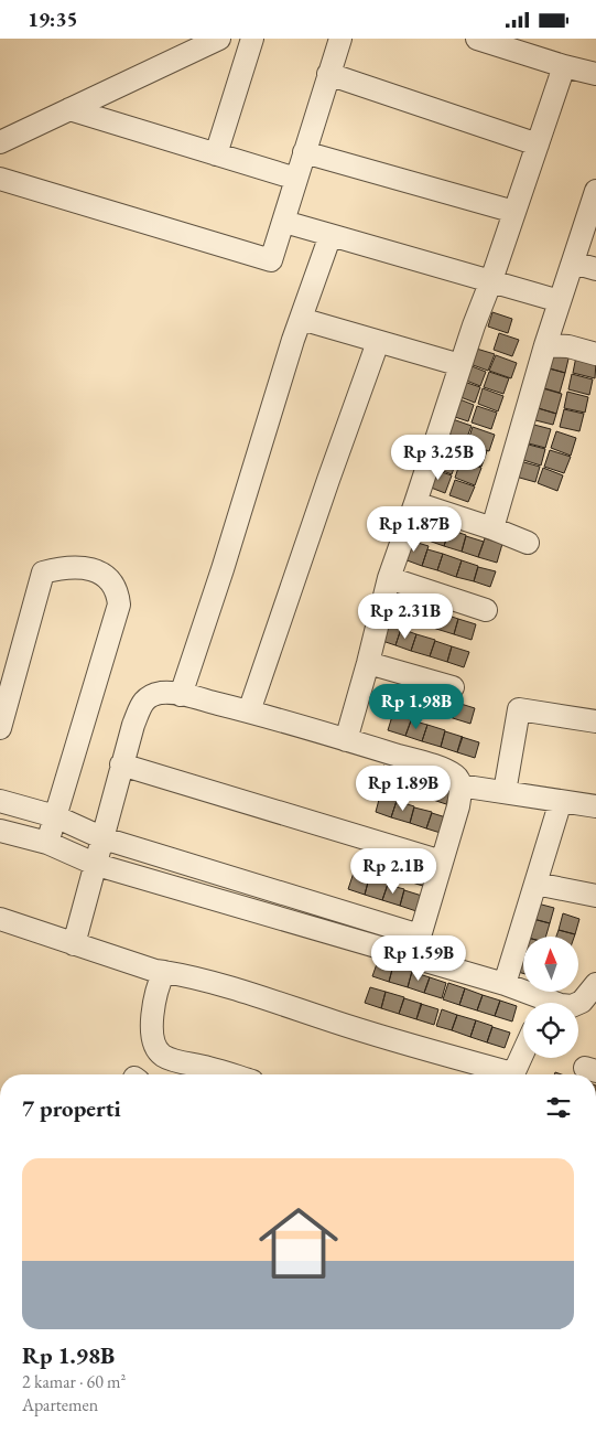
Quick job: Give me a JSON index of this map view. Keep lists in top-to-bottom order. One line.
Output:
{"north":"top","page":{"status":"19:35","price":["Rp 3.25B","Rp 1.87B","Rp 2.31B","Rp 1.98B","Rp 1.89B","Rp 2.1B","Rp 1.59B"],"heading":"7 properti","list":[{"name":"Rp 1.98B","note":"2 kamar · 60 m² · Apartemen"}]}}
